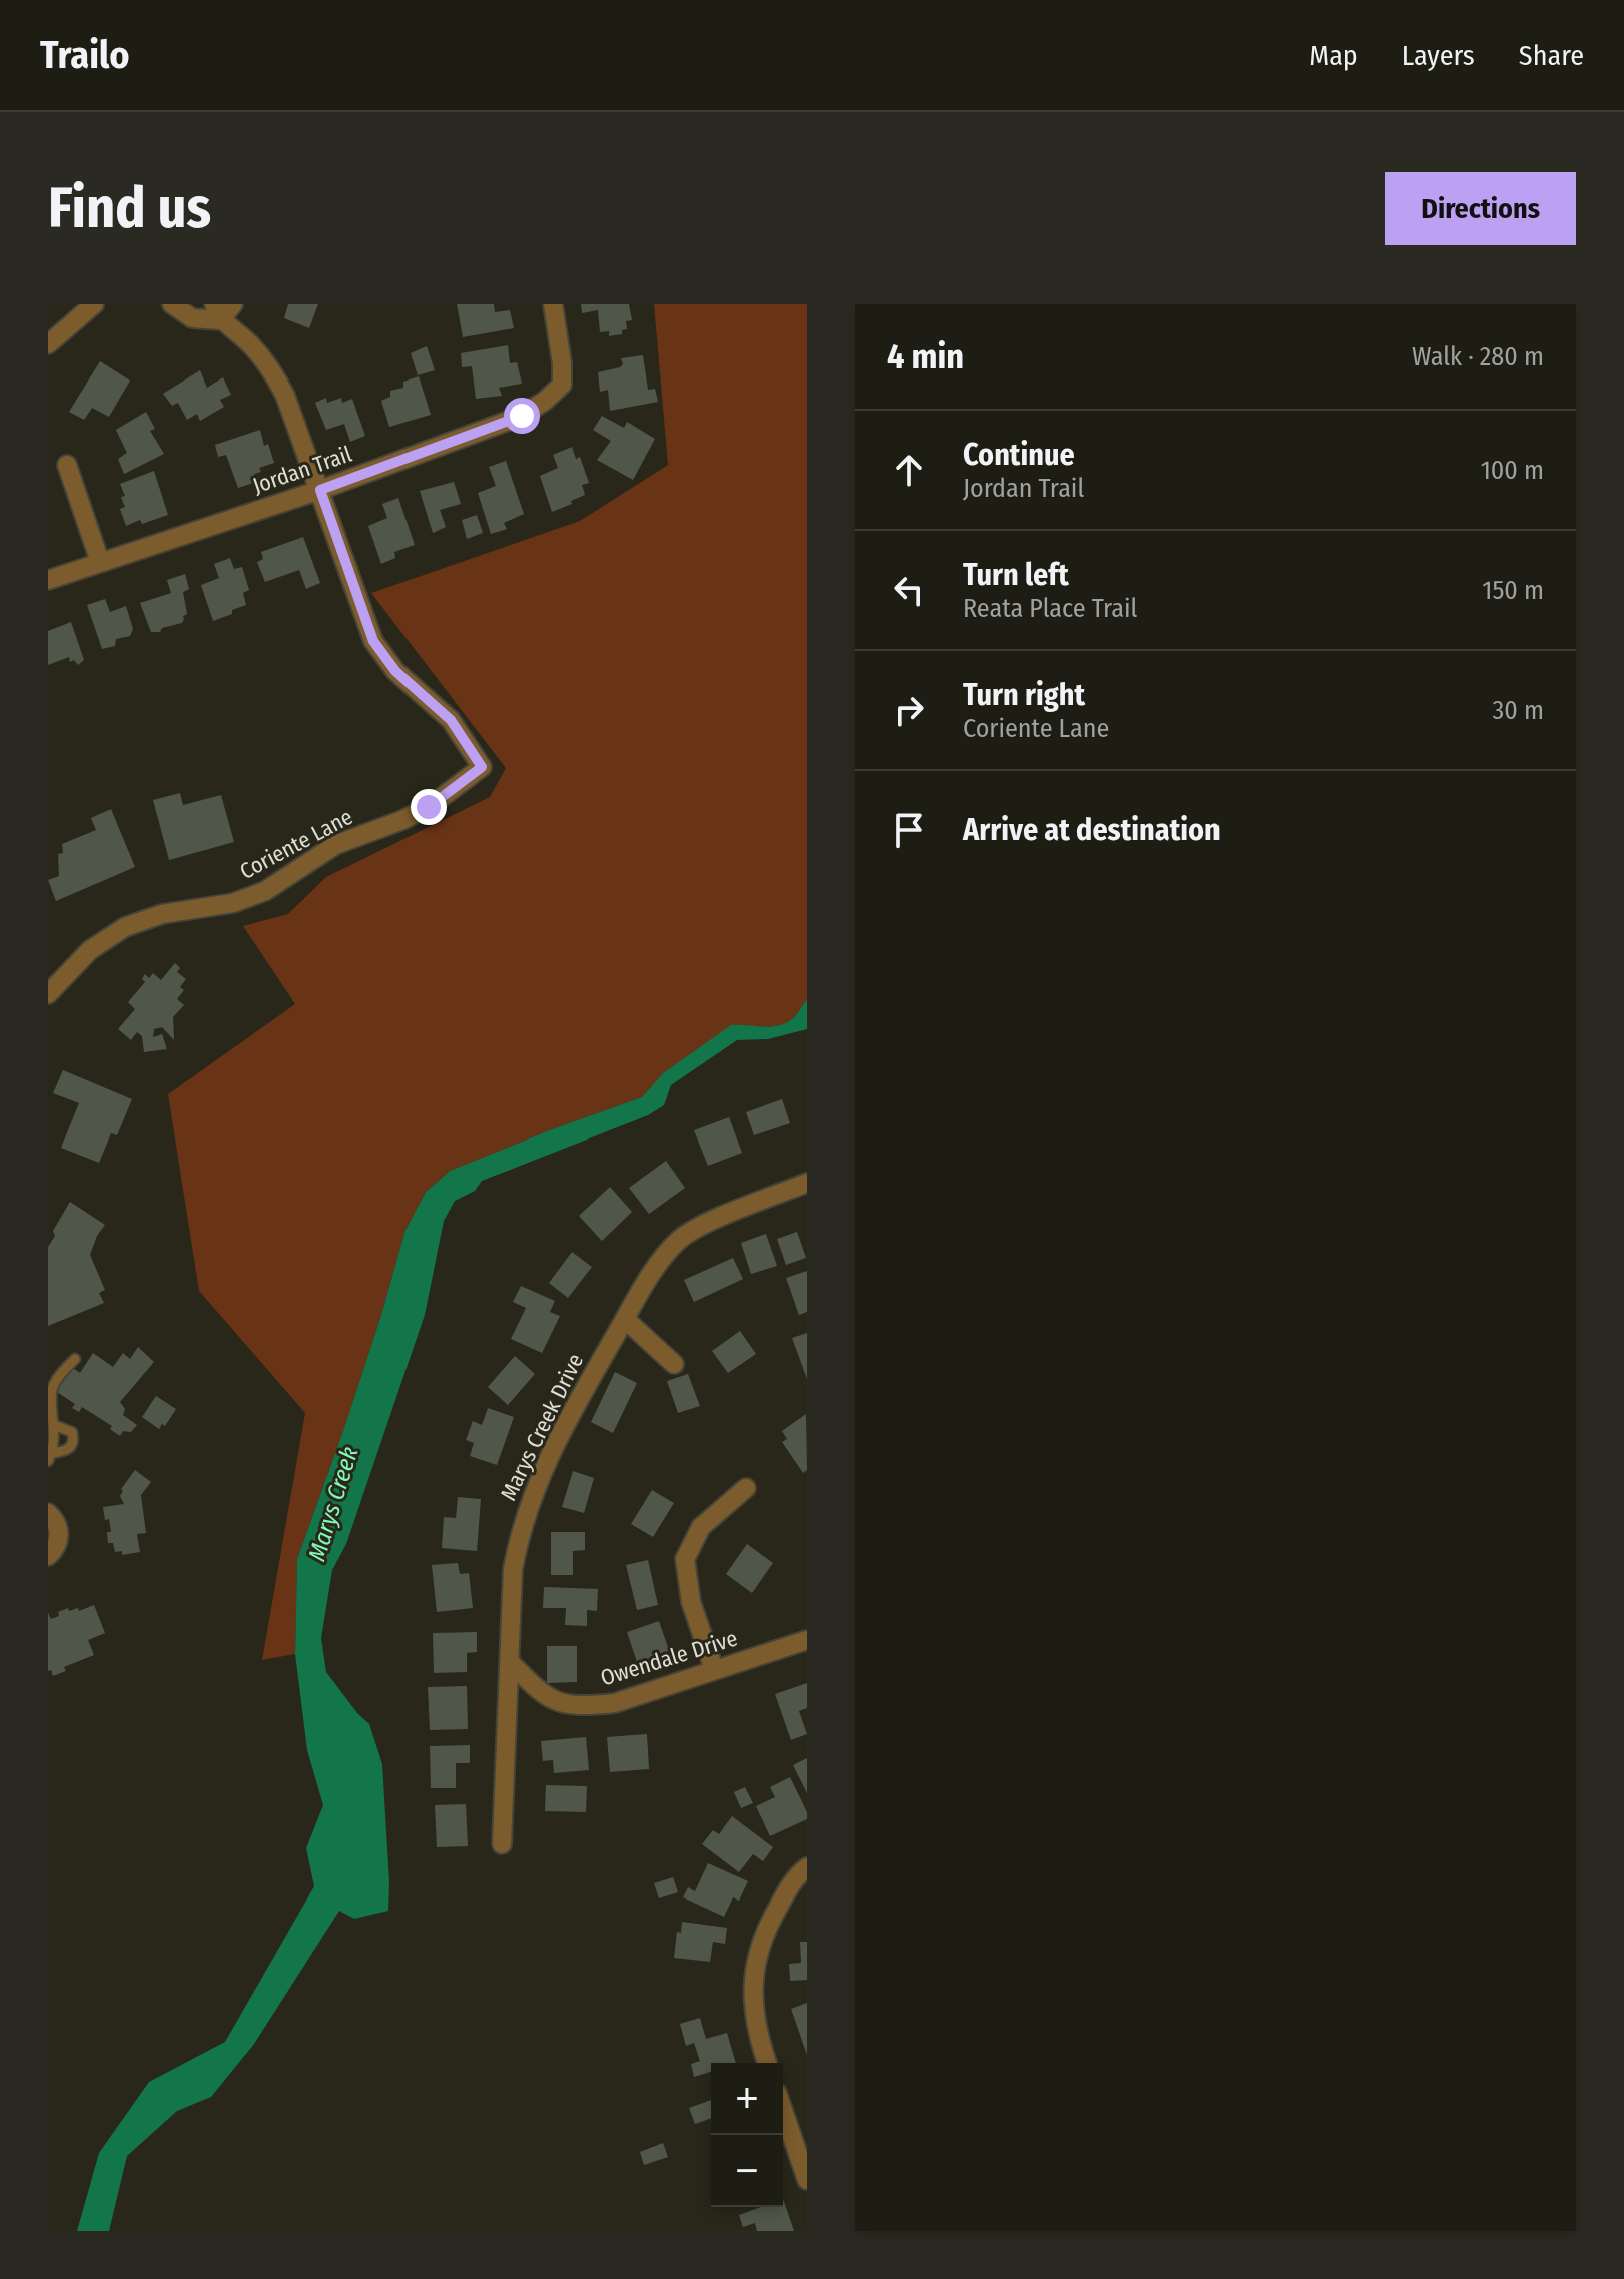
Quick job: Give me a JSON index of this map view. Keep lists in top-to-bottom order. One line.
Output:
{"streets":{"street":["Jordan Trail","Coriente Lane","Marys Creek Drive","Owendale Drive"]},"crossings":[["Jordan Trail","Coriente Lane"],["Marys Creek Drive","Owendale Drive"]],"water":["Marys Creek"],"page":{"header":"Trailo","nav":["Map","Layers","Share"],"buttons":"Directions","title":"Find us","heading":["4 min","Walk · 280 m"],"list":[["Continue","Jordan Trail","100 m"],["Turn left","Reata Place Trail","150 m"],["Turn right","Coriente Lane","30 m"],"Arrive at destination"],"map_buttons":["+","−"]}}
